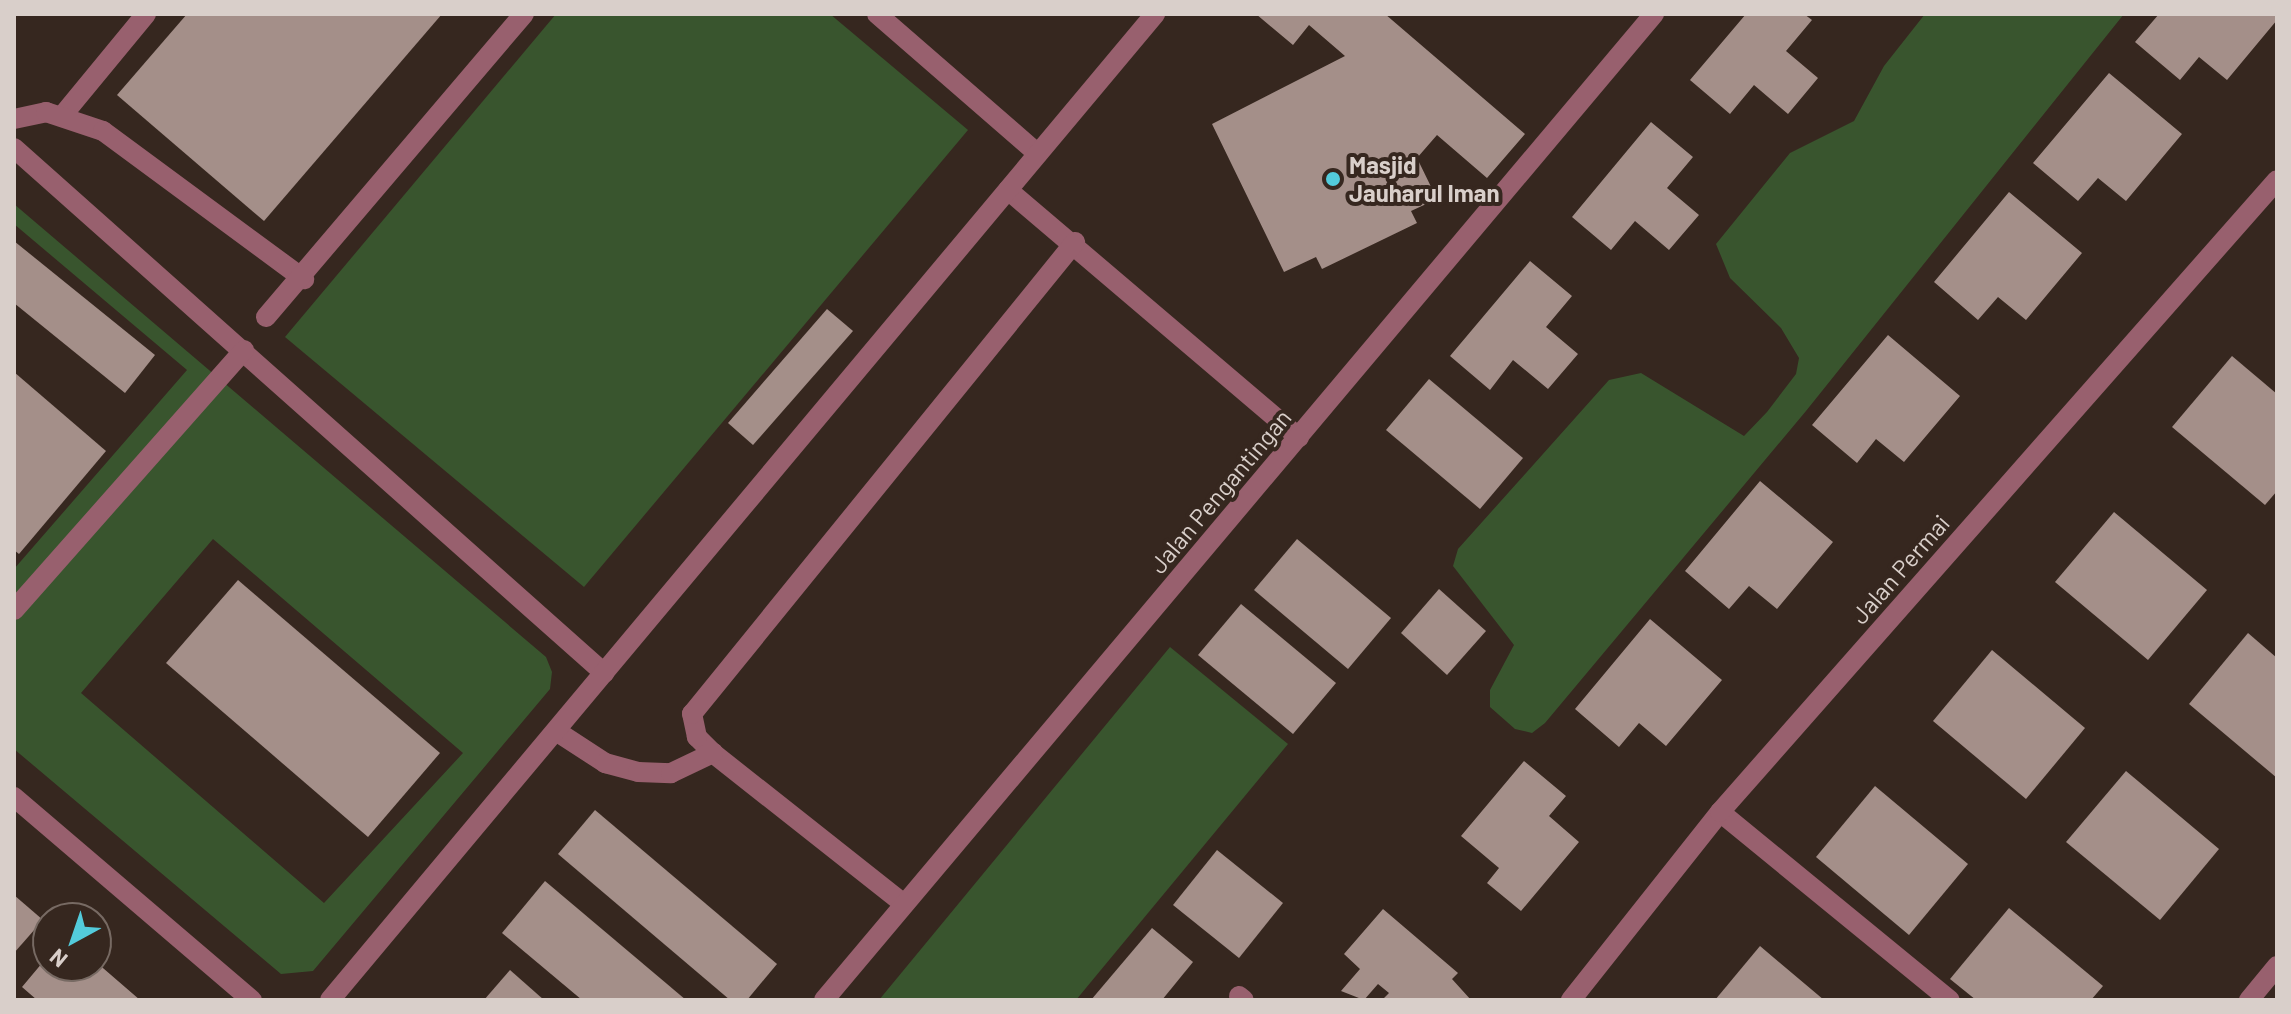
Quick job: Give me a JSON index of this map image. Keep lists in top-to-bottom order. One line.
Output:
{"streets":{"street":["Jalan Pengantingan","Jalan Permai"]},"places":["Masjid Jauharul Iman"],"north":"bottom left"}
